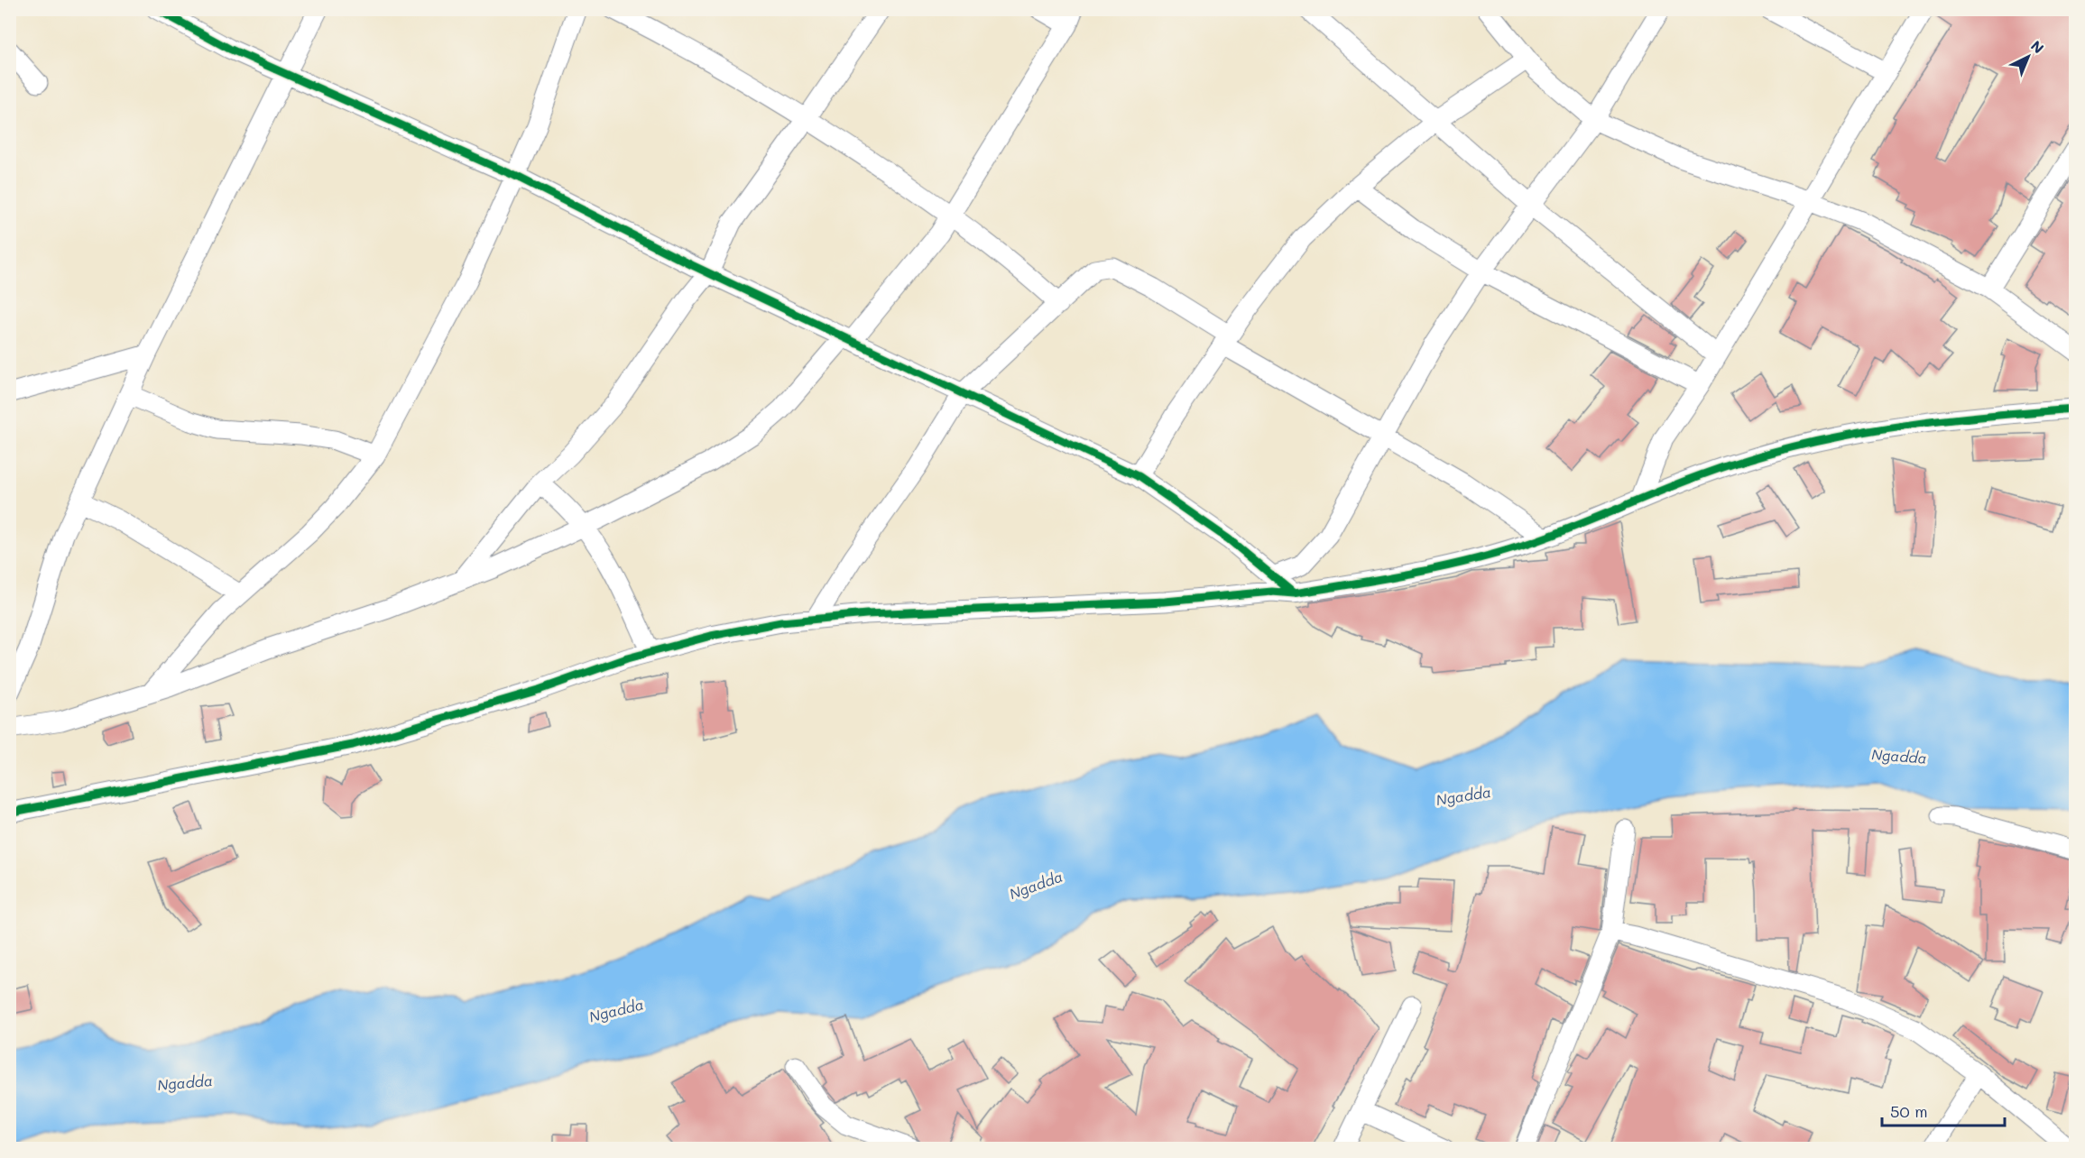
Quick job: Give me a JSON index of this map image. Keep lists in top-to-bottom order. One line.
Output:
{"water":["Ngadda"],"scale_bar":"50 m","north":"top right"}
